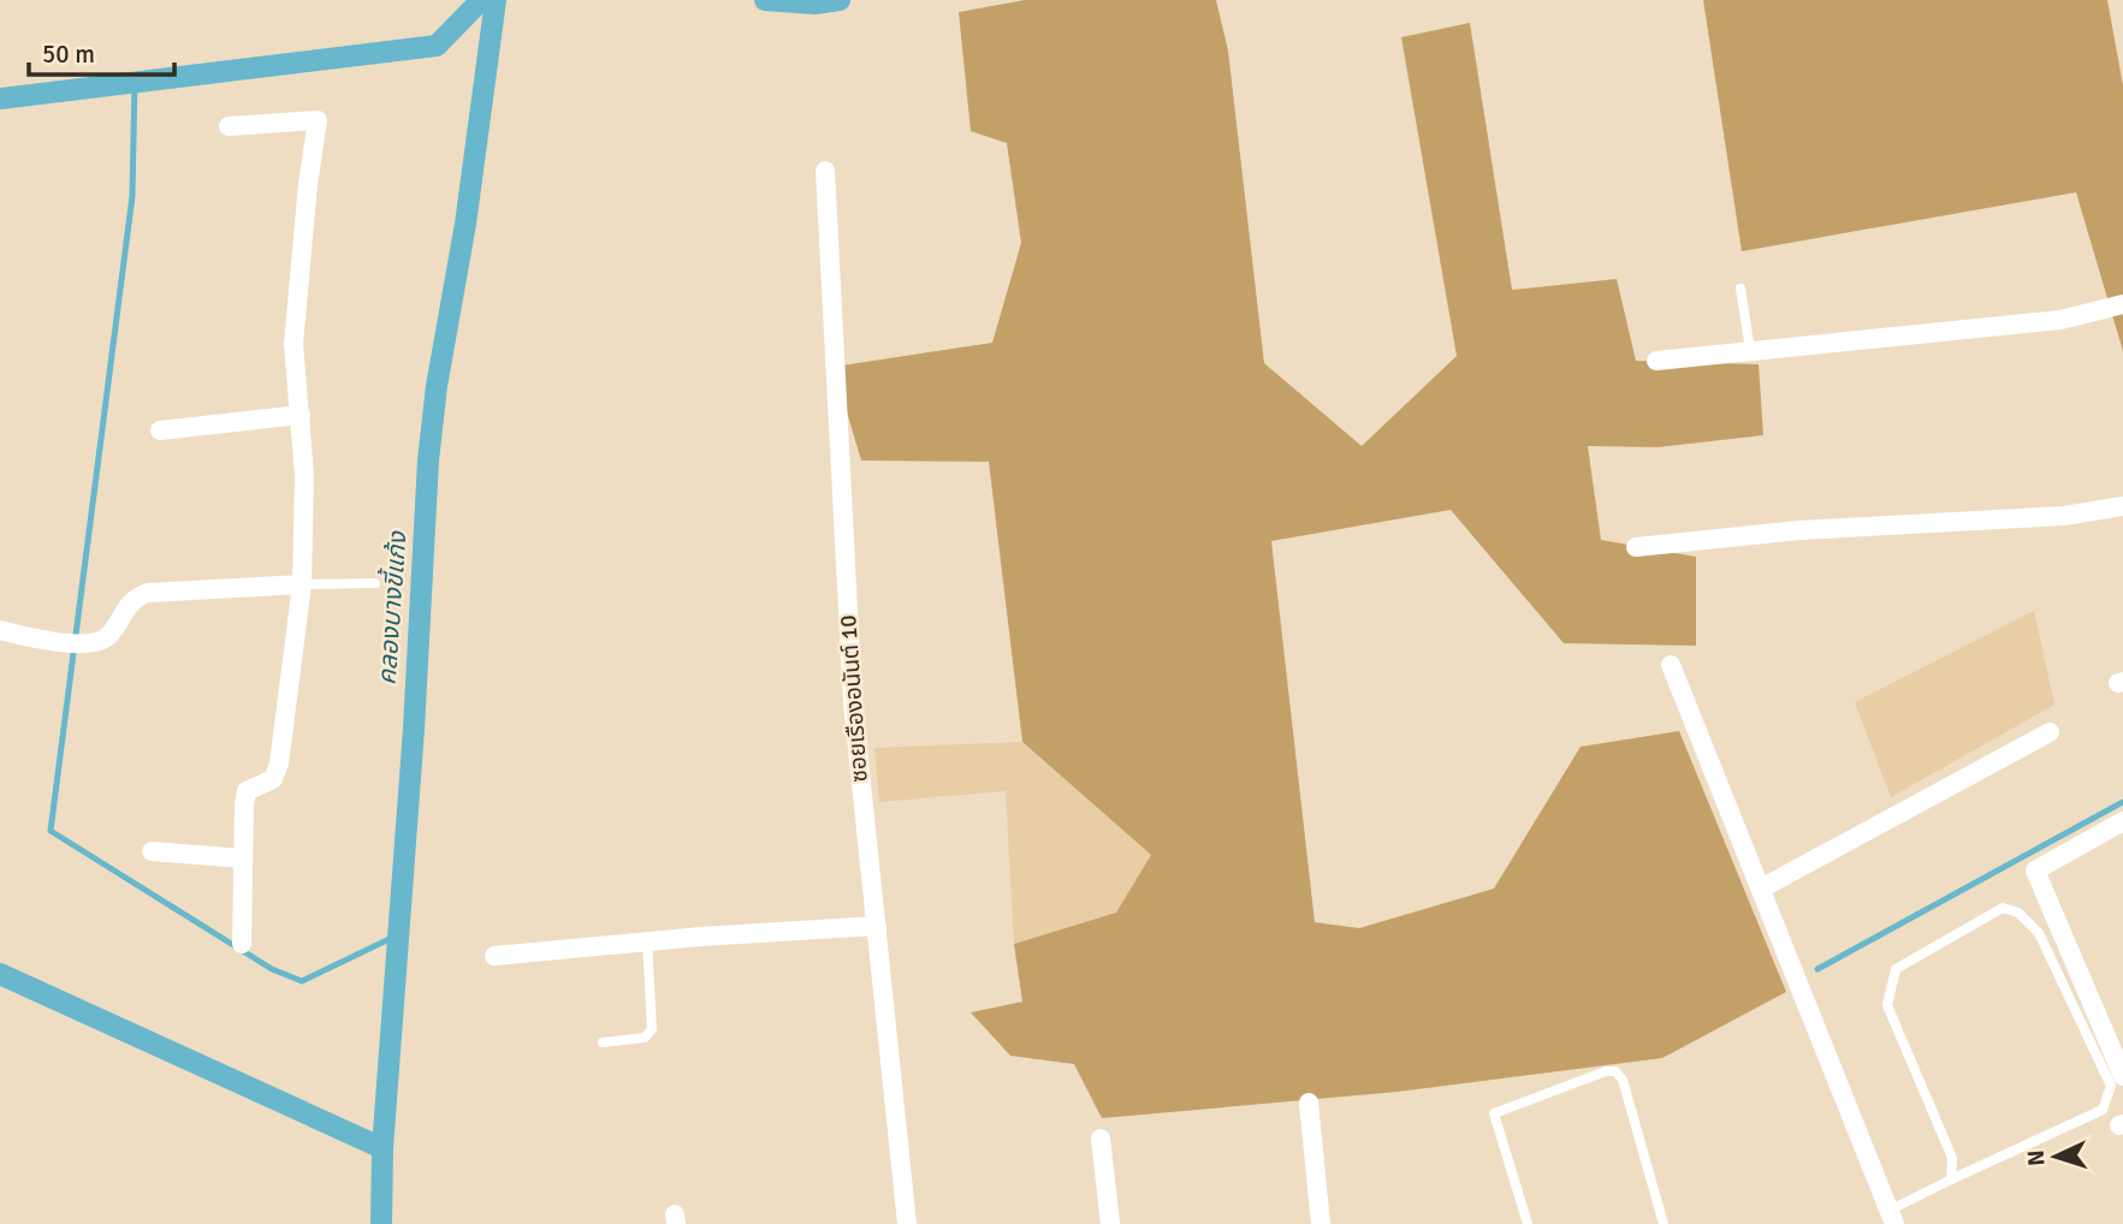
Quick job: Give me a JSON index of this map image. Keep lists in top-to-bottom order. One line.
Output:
{"streets":{"street":["ซอยเรืองอนันต์ 10"]},"water":["คลองบางขี้แก้ง"],"scale_bar":"50 m","north":"left"}
